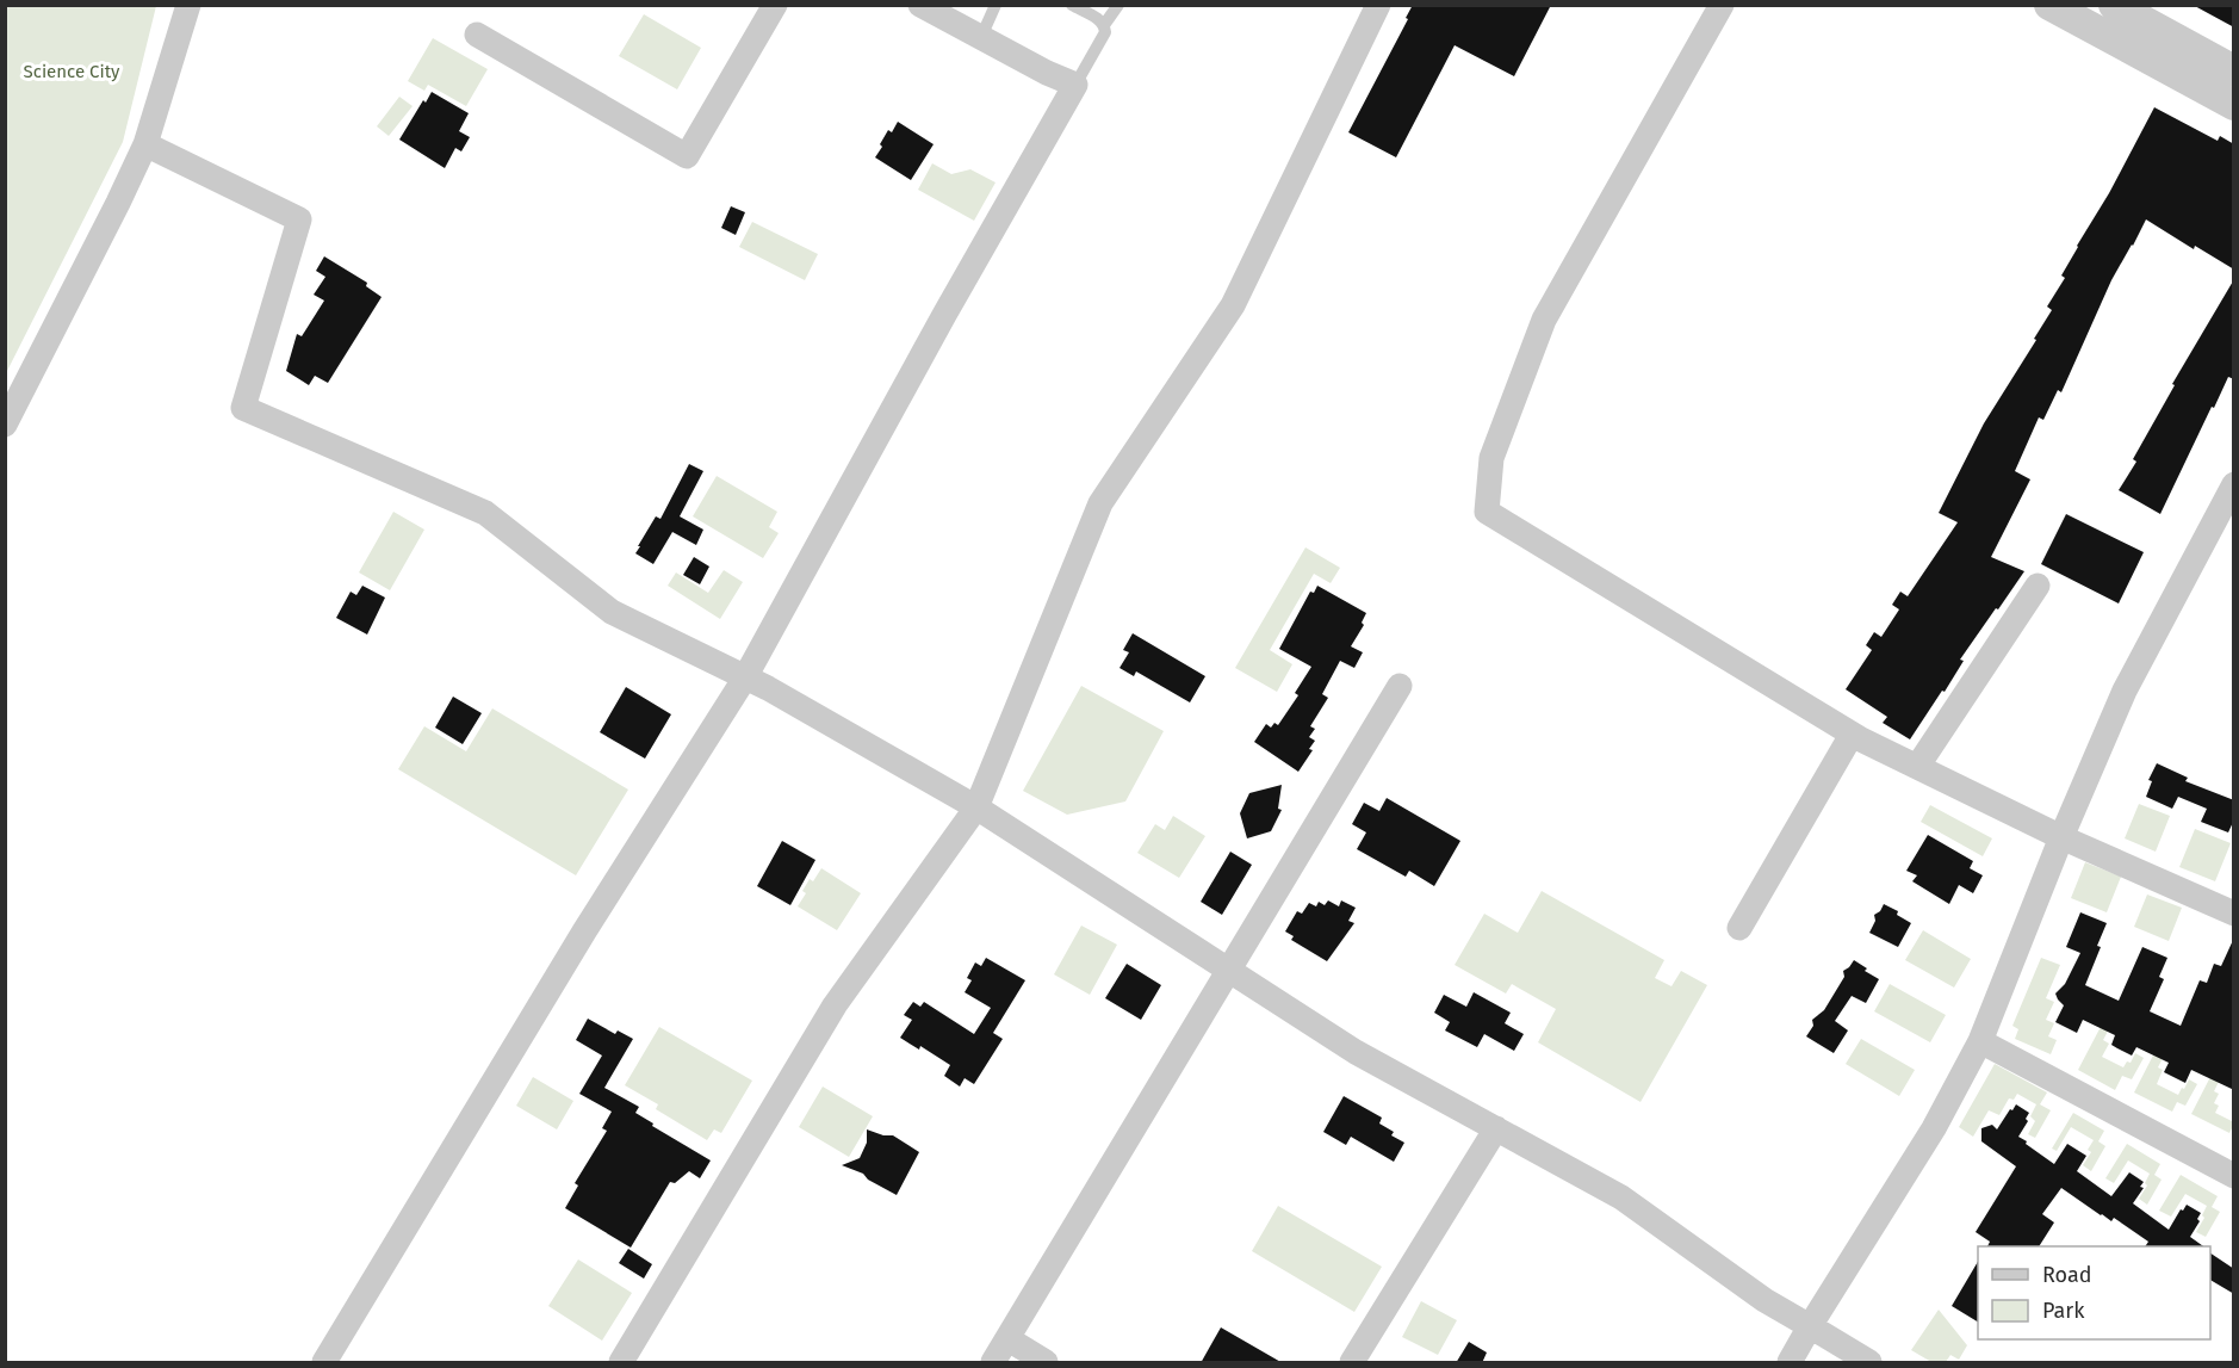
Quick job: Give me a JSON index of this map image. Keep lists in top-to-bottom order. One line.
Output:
{"parks":["Science City"],"legend":["Road","Park"]}
